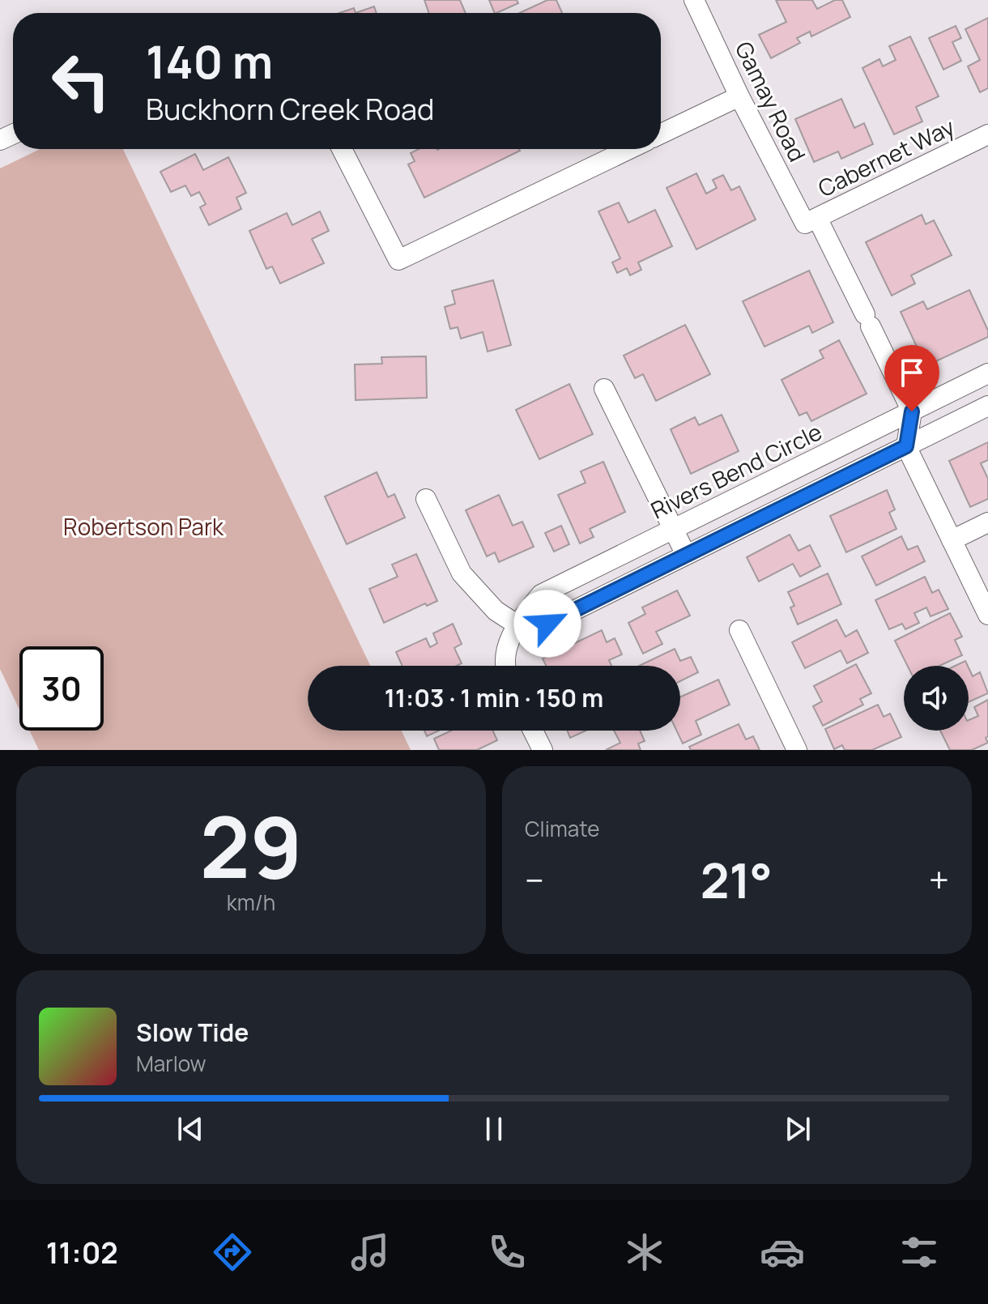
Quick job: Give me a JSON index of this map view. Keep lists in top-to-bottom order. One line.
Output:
{"streets":{"street":["Gamay Road","Cabernet Way","Rivers Bend Circle"]},"crossings":[["Gamay Road","Cabernet Way"],["Gamay Road","Rivers Bend Circle"]],"parks":["Robertson Park"],"page":{"turn":["140 m","Buckhorn Creek Road"],"limit":"30","trip":"11:03 · 1 min · 150 m","tile":[["29","km/h"],"Climate"],"heat":["−","21°","+"],"song":["Slow Tide","Marlow"],"tabs":"11:02"}}
